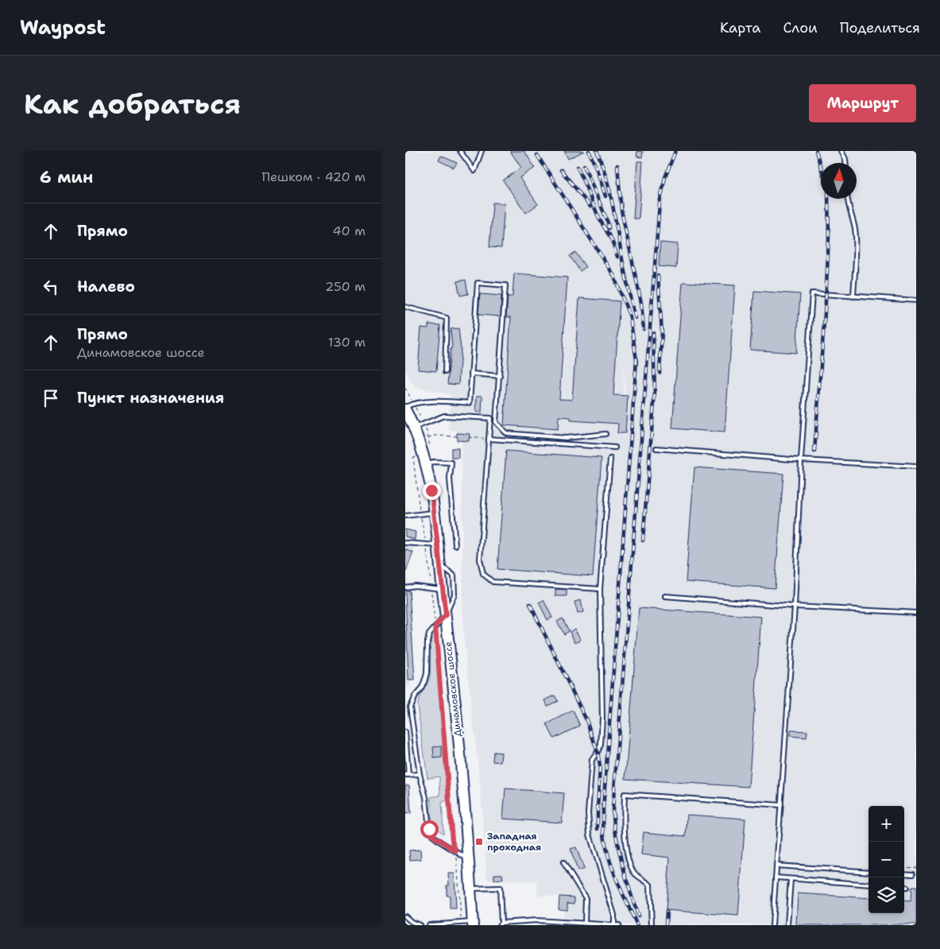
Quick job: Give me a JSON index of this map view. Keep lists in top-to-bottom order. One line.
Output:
{"streets":{"main road":["Динамовское шоссе"]},"places":{"transit":["Западная проходная"]},"north":"top","page":{"header":"Waypost","nav":["Карта","Слои","Поделиться"],"buttons":"Маршрут","title":"Как добраться","heading":["6 мин","Пешком · 420 m"],"list":[["Прямо","40 m"],["Налево","250 m"],["Прямо","Динамовское шоссе","130 m"],"Пункт назначения"],"map_buttons":["+","−"]}}
